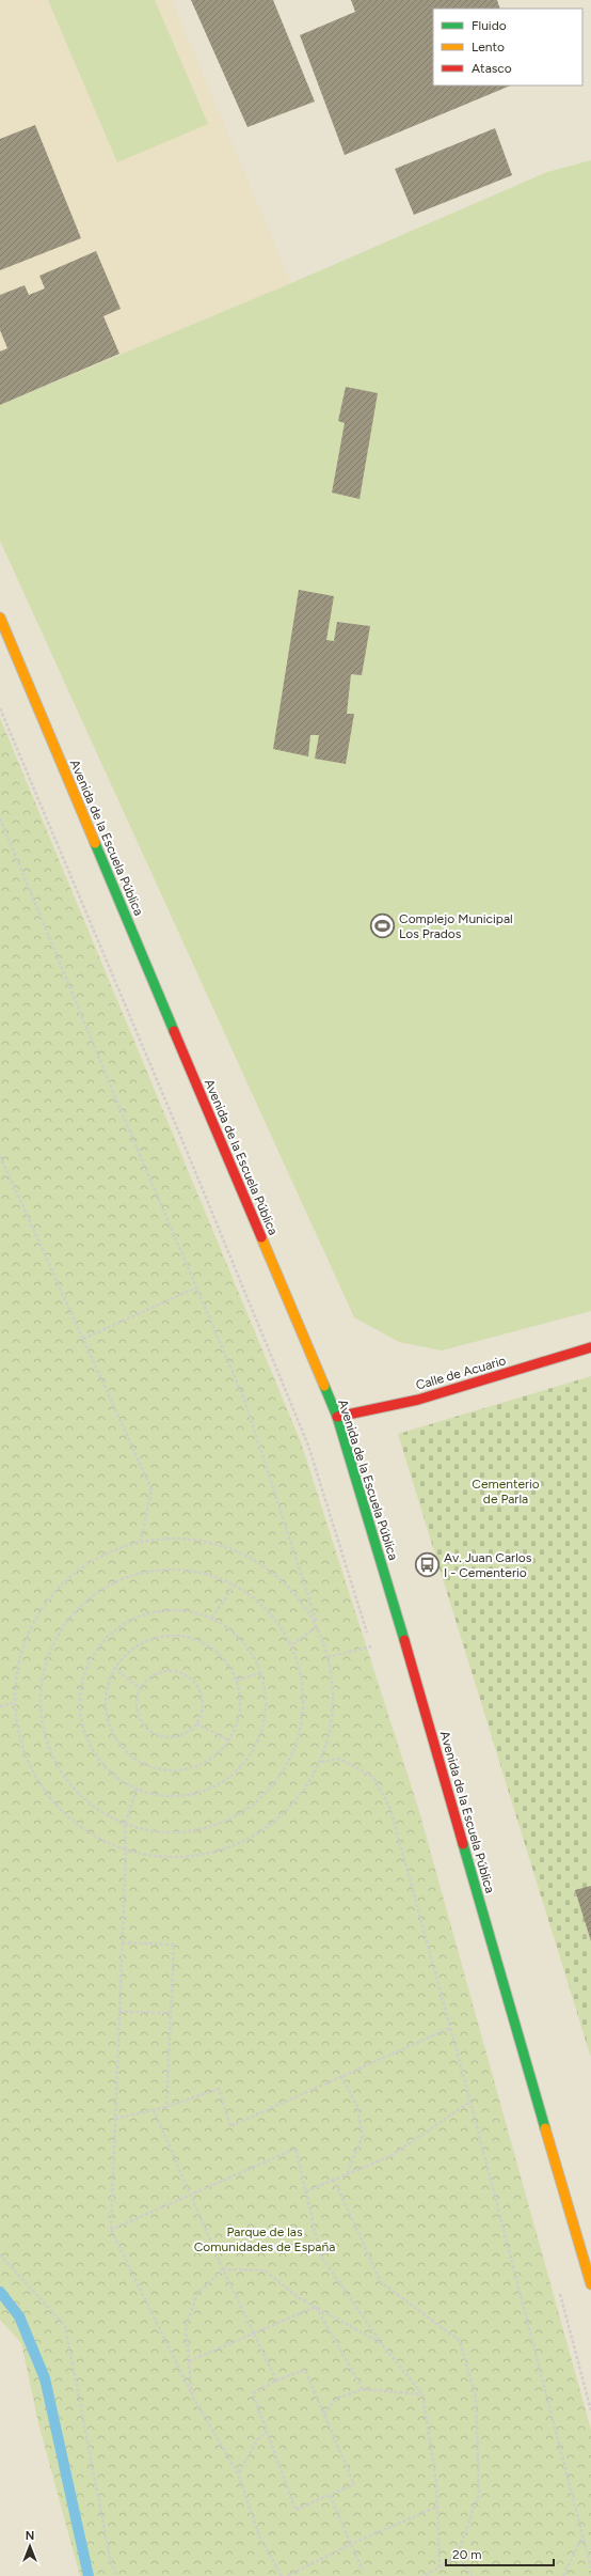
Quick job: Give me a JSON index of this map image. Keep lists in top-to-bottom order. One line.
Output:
{"streets":{"street":["Avenida de la Escuela Pública","Calle de Acuario"]},"crossings":[["Avenida de la Escuela Pública","Calle de Acuario"]],"parks":["Cementerio de Parla","Parque de las Comunidades de España"],"places":{"sports":["Complejo Municipal Los Prados"],"bus stop":["Av. Juan Carlos I - Cementerio"]},"legend":["Fluido","Lento","Atasco"],"scale_bar":"20 m","north":"top"}
